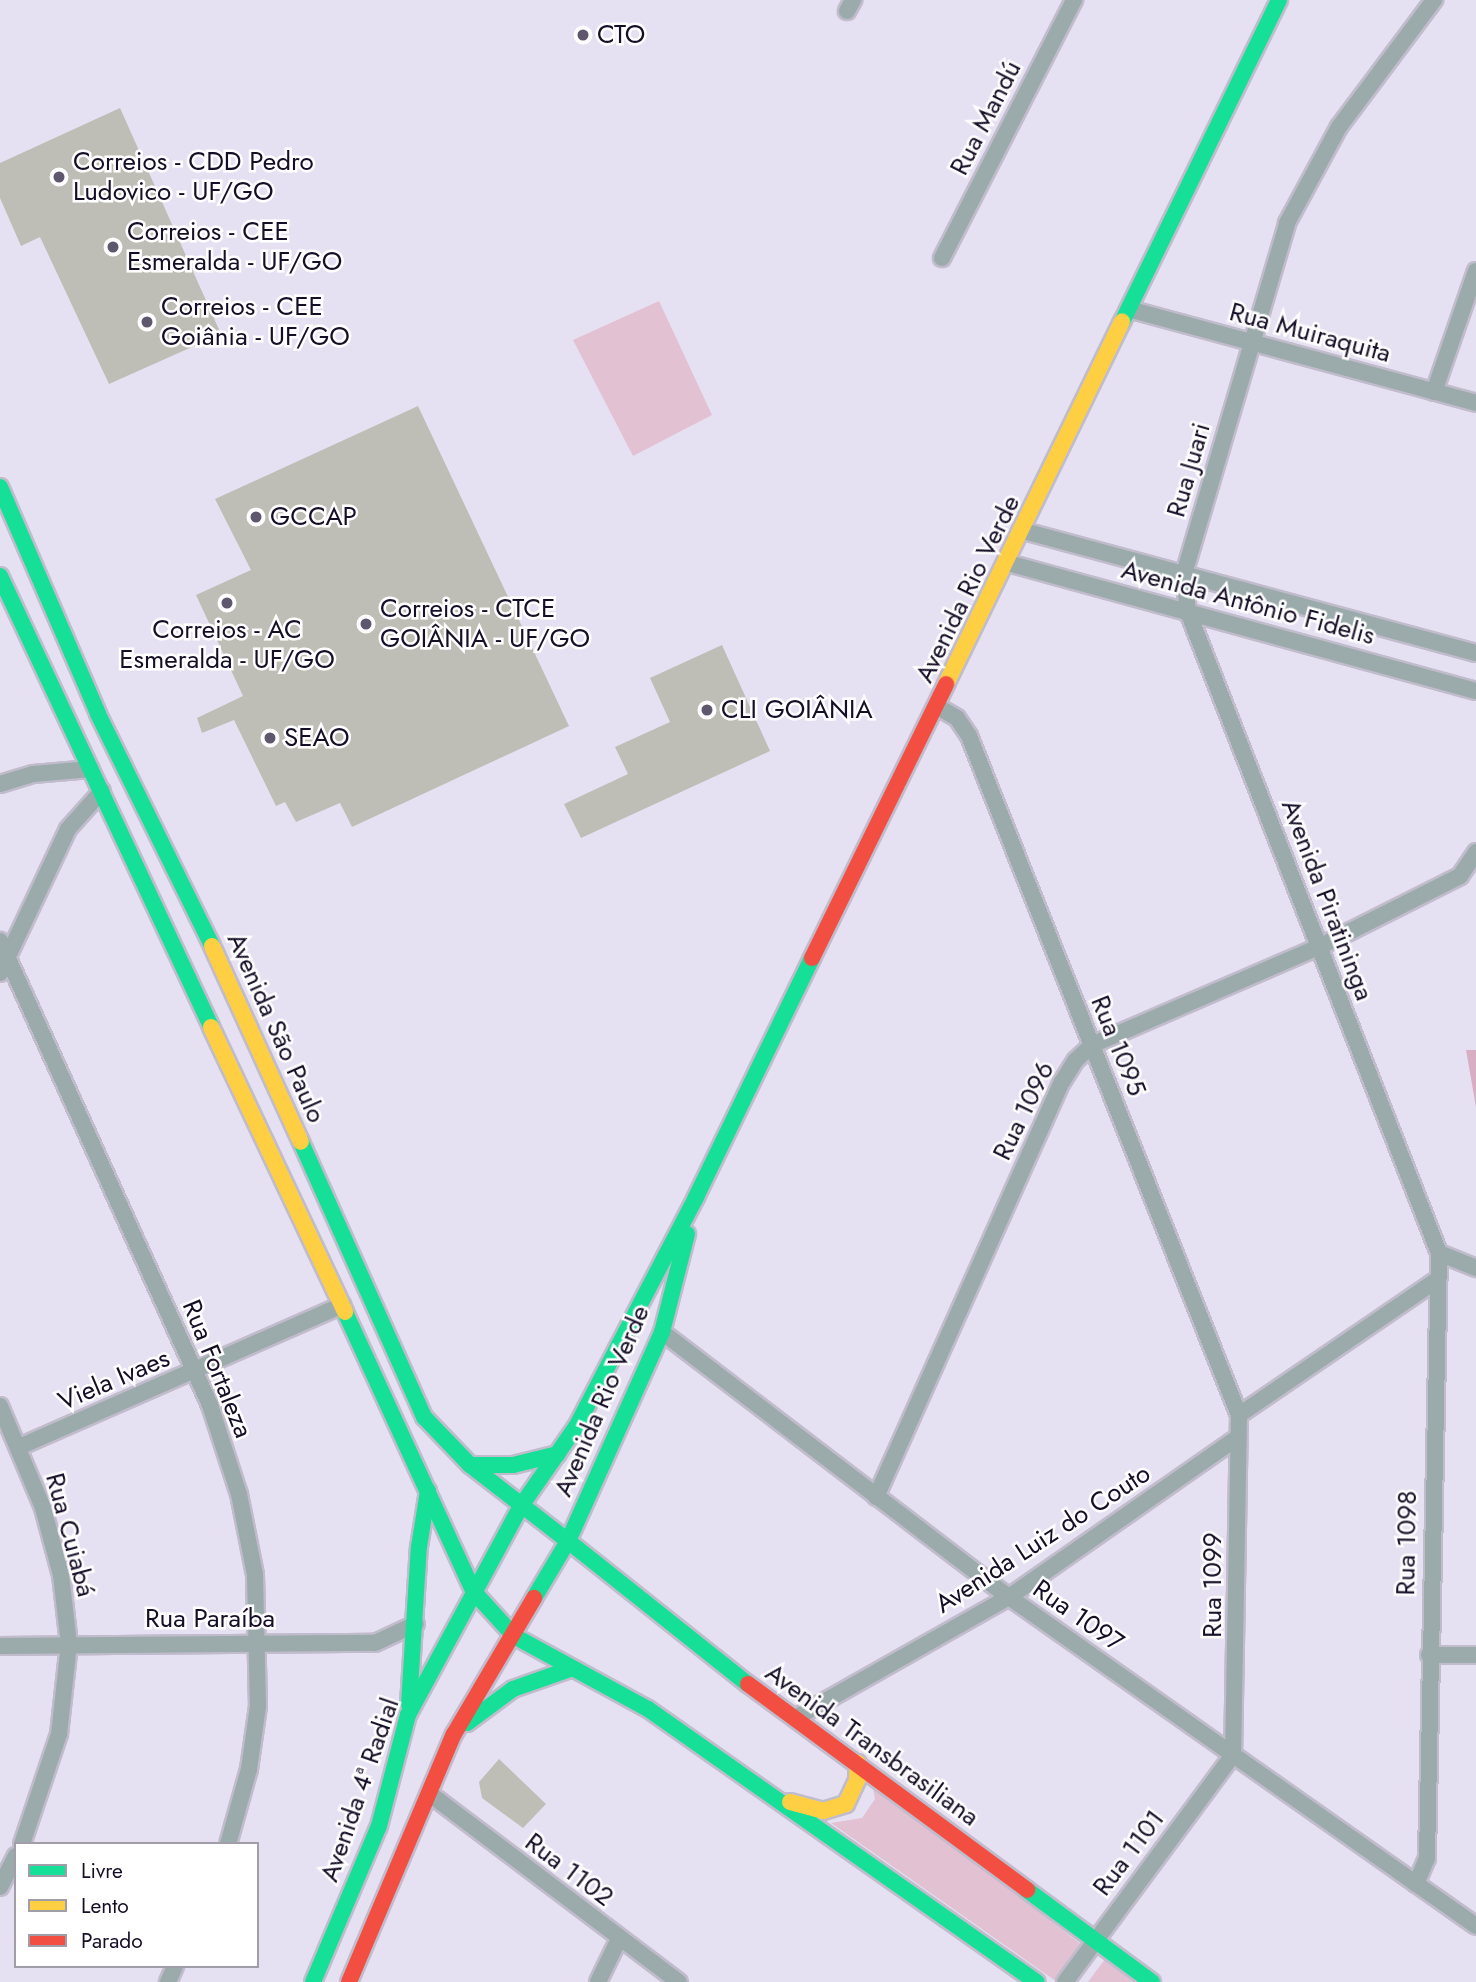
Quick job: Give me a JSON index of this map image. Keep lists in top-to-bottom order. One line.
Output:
{"streets":{"main road":["Avenida Rio Verde","Avenida São Paulo","Avenida Transbrasiliana","Avenida 4ª Radial"],"street":["Rua Mandú","Rua Muiraquita","Rua Juari","Avenida Antônio Fidelis","Avenida Piratininga","Rua 1095","Rua 1096","Rua Fortaleza","Viela Ivaes","Rua Cuiabá","Avenida Luiz do Couto","Rua 1098","Rua 1099","Rua 1097","Rua Paraíba","Rua 1101","Rua 1102"]},"crossings":[["Rua Muiraquita","Rua Juari"],["Rua Muiraquita","Avenida Rio Verde"],["Rua Juari","Avenida Antônio Fidelis"],["Rua Juari","Avenida Piratininga"],["Avenida Rio Verde","Avenida Antônio Fidelis"],["Avenida Rio Verde","Avenida São Paulo"],["Avenida Rio Verde","Rua 1095"],["Avenida Rio Verde","Rua 1097"],["Avenida Rio Verde","Avenida Transbrasiliana"],["Avenida Rio Verde","Avenida 4ª Radial"],["Avenida Antônio Fidelis","Avenida Piratininga"],["Avenida Piratininga","Rua 1096"],["Avenida Piratininga","Rua 1098"],["Avenida São Paulo","Avenida Transbrasiliana"],["Avenida São Paulo","Avenida 4ª Radial"],["Rua 1095","Rua 1096"],["Rua 1095","Rua 1099"],["Rua 1096","Rua 1097"],["Rua Fortaleza","Viela Ivaes"],["Rua Fortaleza","Rua Paraíba"],["Viela Ivaes","Rua Cuiabá"],["Rua Cuiabá","Rua Paraíba"],["Avenida Luiz do Couto","Rua 1099"],["Avenida Luiz do Couto","Rua 1097"],["Avenida Luiz do Couto","Avenida Transbrasiliana"],["Rua 1098","Rua 1097"],["Rua 1099","Rua 1097"],["Rua 1099","Rua 1101"],["Rua 1097","Rua 1101"],["Avenida Transbrasiliana","Rua 1101"]],"places":["CTO","Correios - CDD Pedro Ludovico - UF/GO","Correios - CEE Esmeralda - UF/GO","Correios - CEE Goiânia - UF/GO","GCCAP","Correios - AC Esmeralda - UF/GO","Correios - CTCE GOIÂNIA - UF/GO","CLI GOIÂNIA","SEAO"],"legend":["Livre","Lento","Parado"]}
